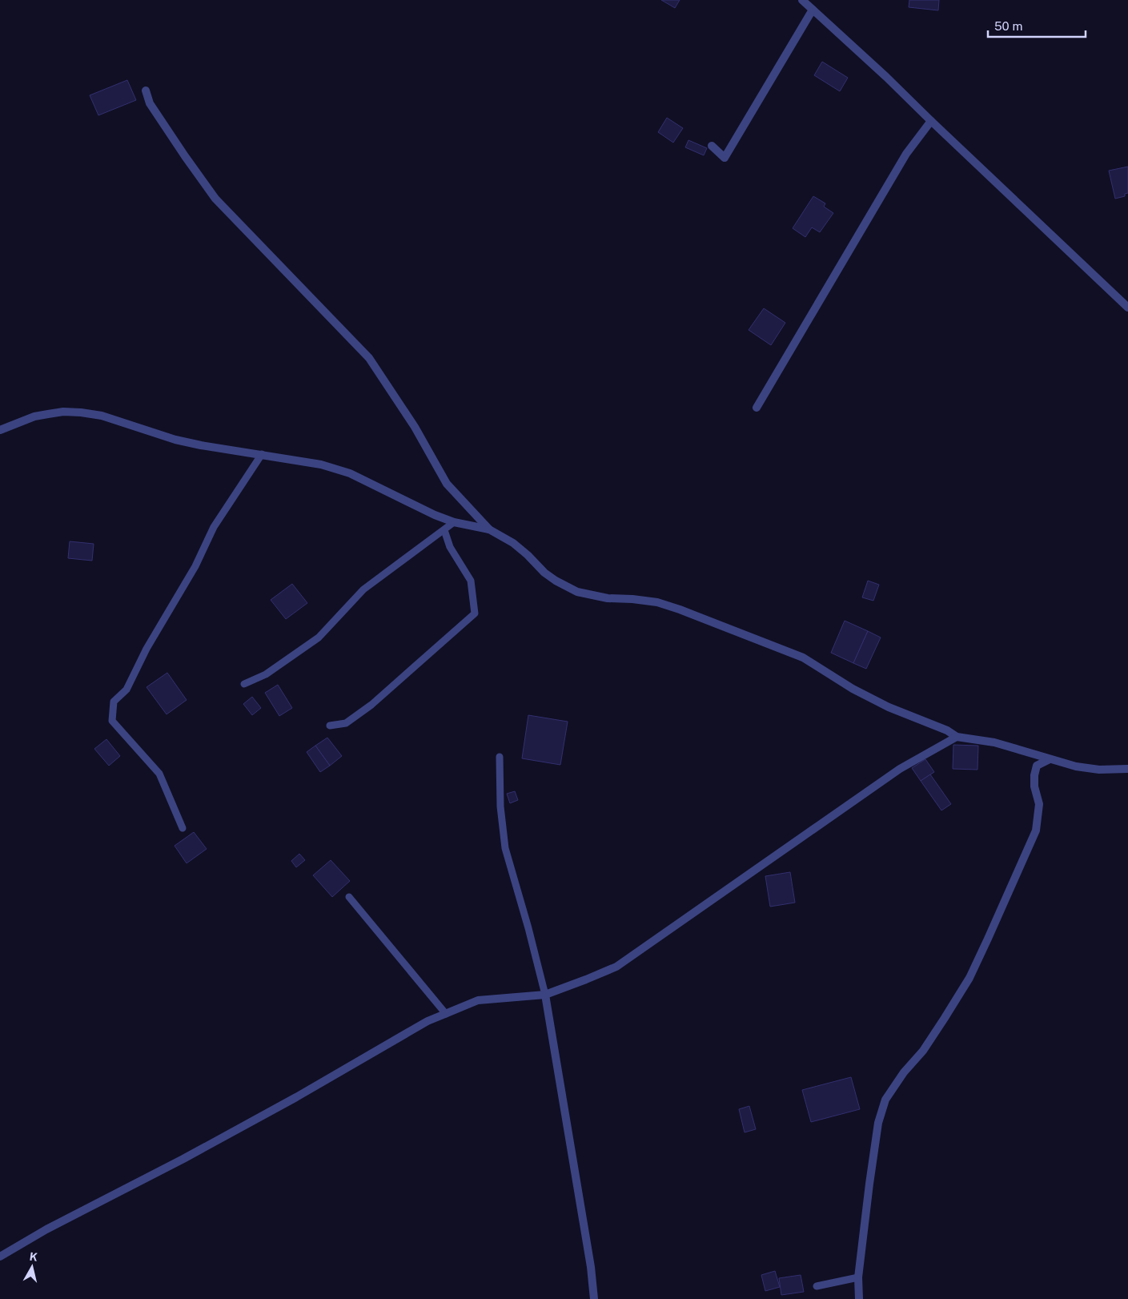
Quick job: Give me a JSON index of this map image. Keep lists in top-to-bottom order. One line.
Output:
{"scale_bar":"50 m","north":"top"}
